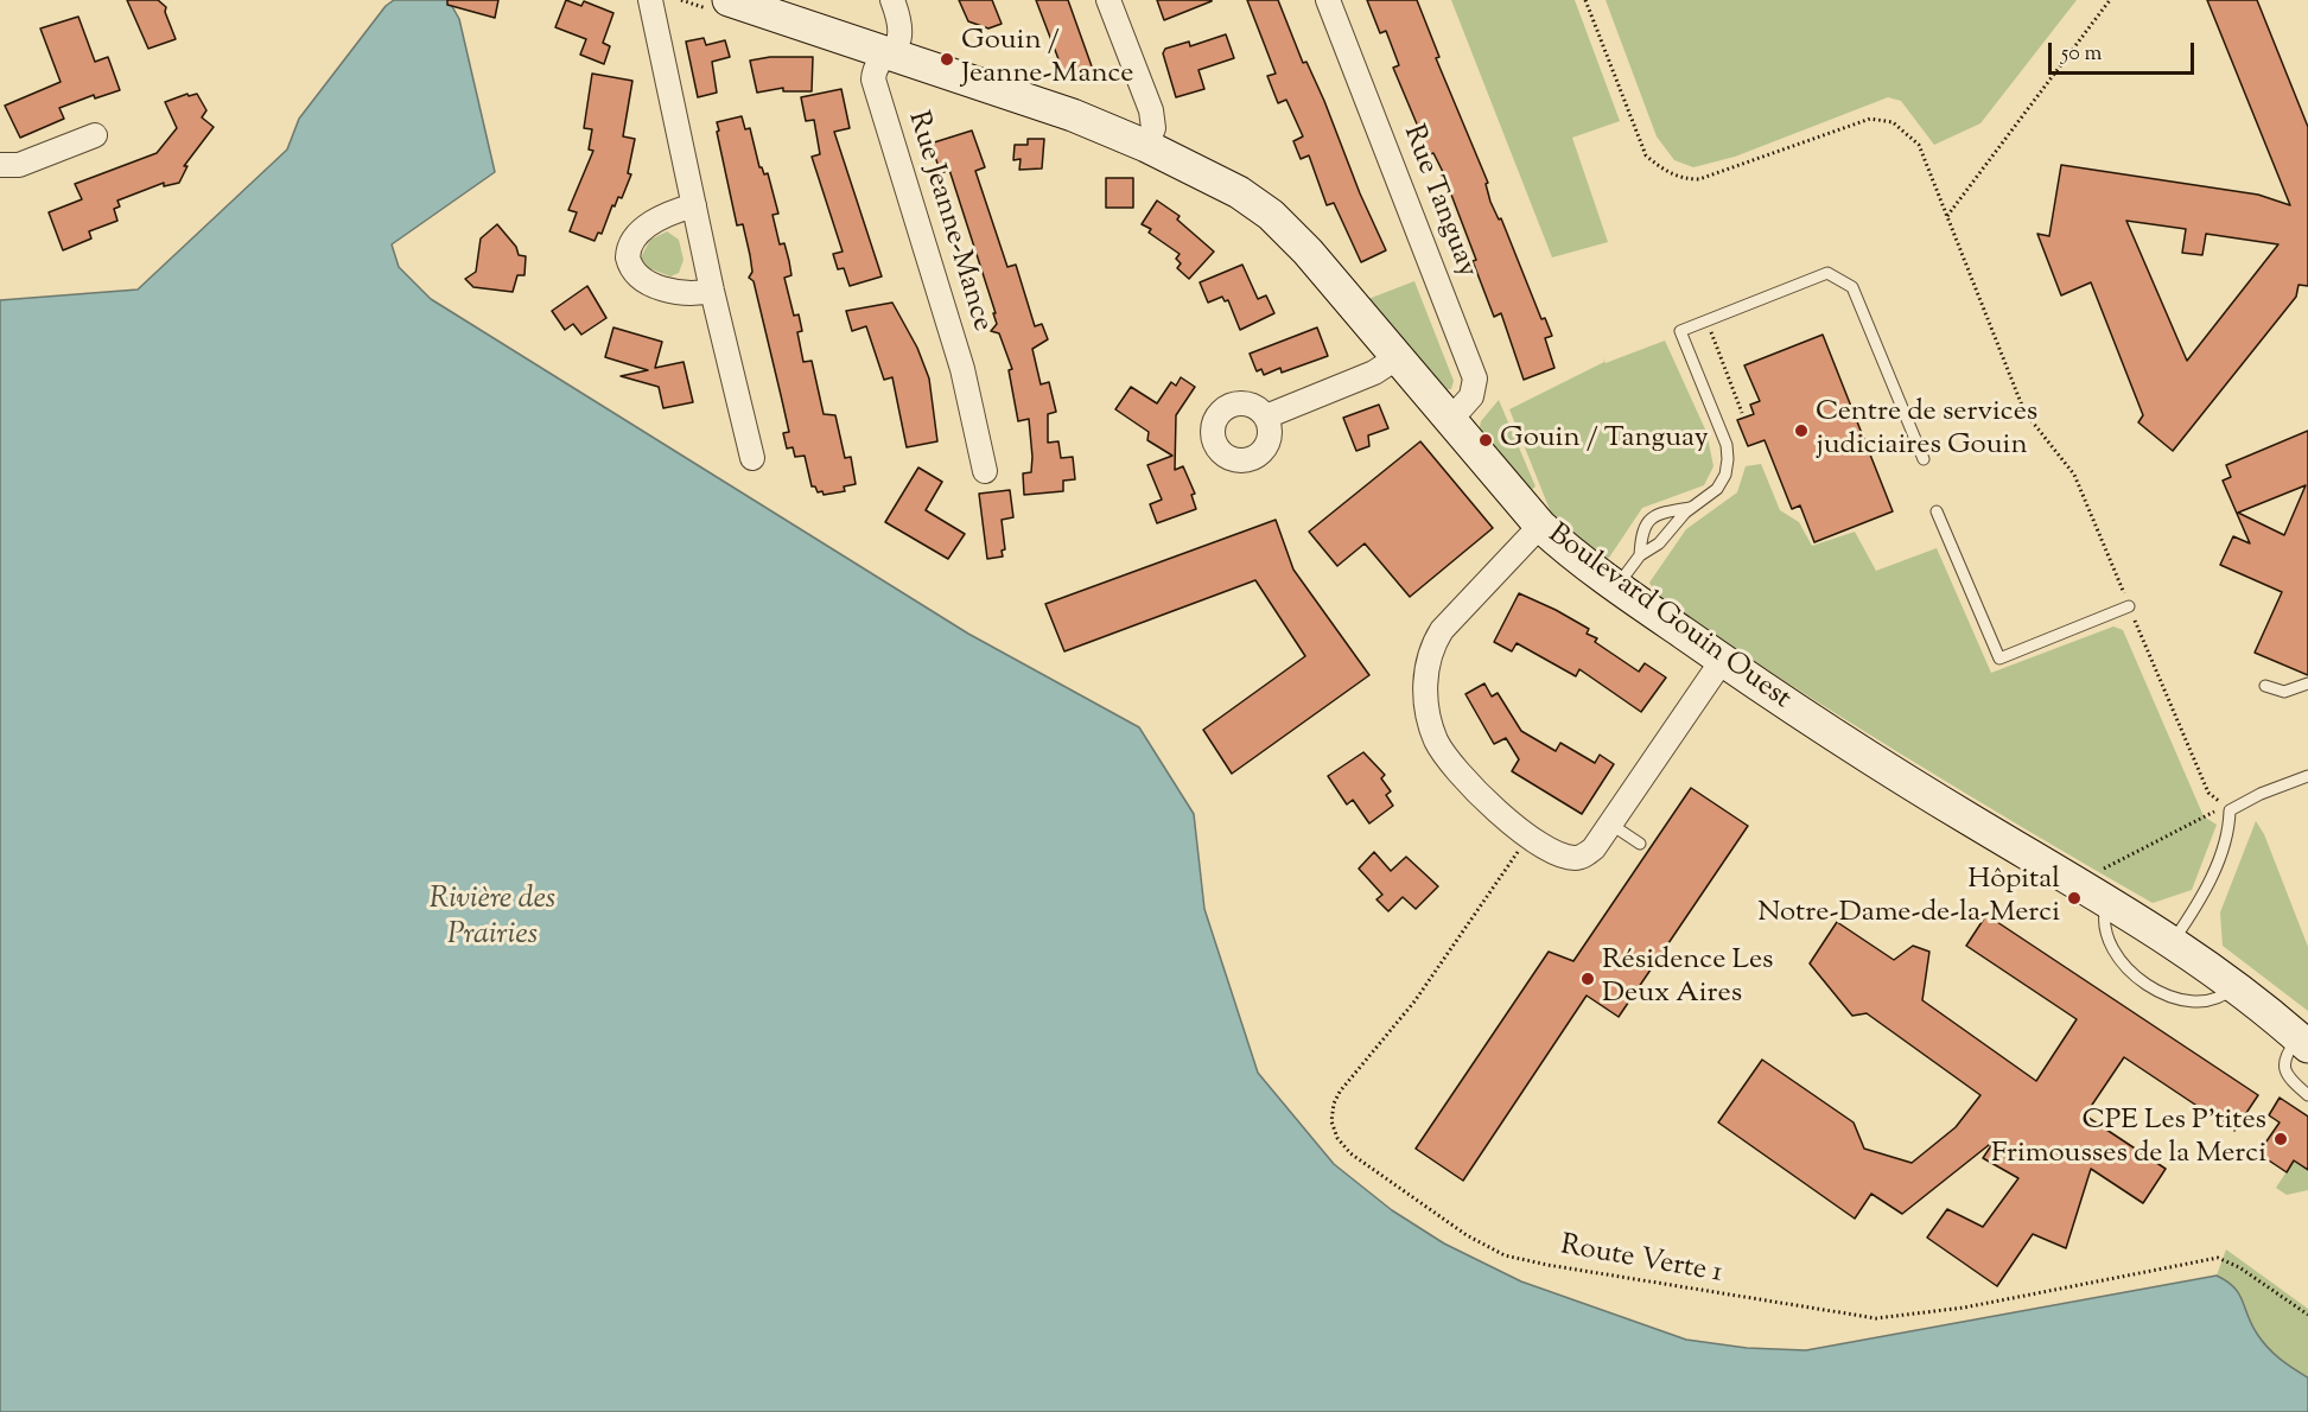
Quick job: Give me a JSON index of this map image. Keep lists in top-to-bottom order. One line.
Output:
{"streets":{"street":["Rue Tanguay","Rue Jeanne-Mance","Boulevard Gouin Ouest"],"path":["Route Verte 1"]},"crossings":[["Rue Tanguay","Boulevard Gouin Ouest"],["Rue Jeanne-Mance","Boulevard Gouin Ouest"]],"water":["Rivière des Prairies"],"places":["Gouin / Jeanne-Mance","Centre de services judiciaires Gouin","Gouin / Tanguay","Hôpital Notre-Dame-de-la-Merci","Résidence Les Deux Aires","CPE Les P'tites Frimousses de la Merci"],"scale_bar":"50 m"}
